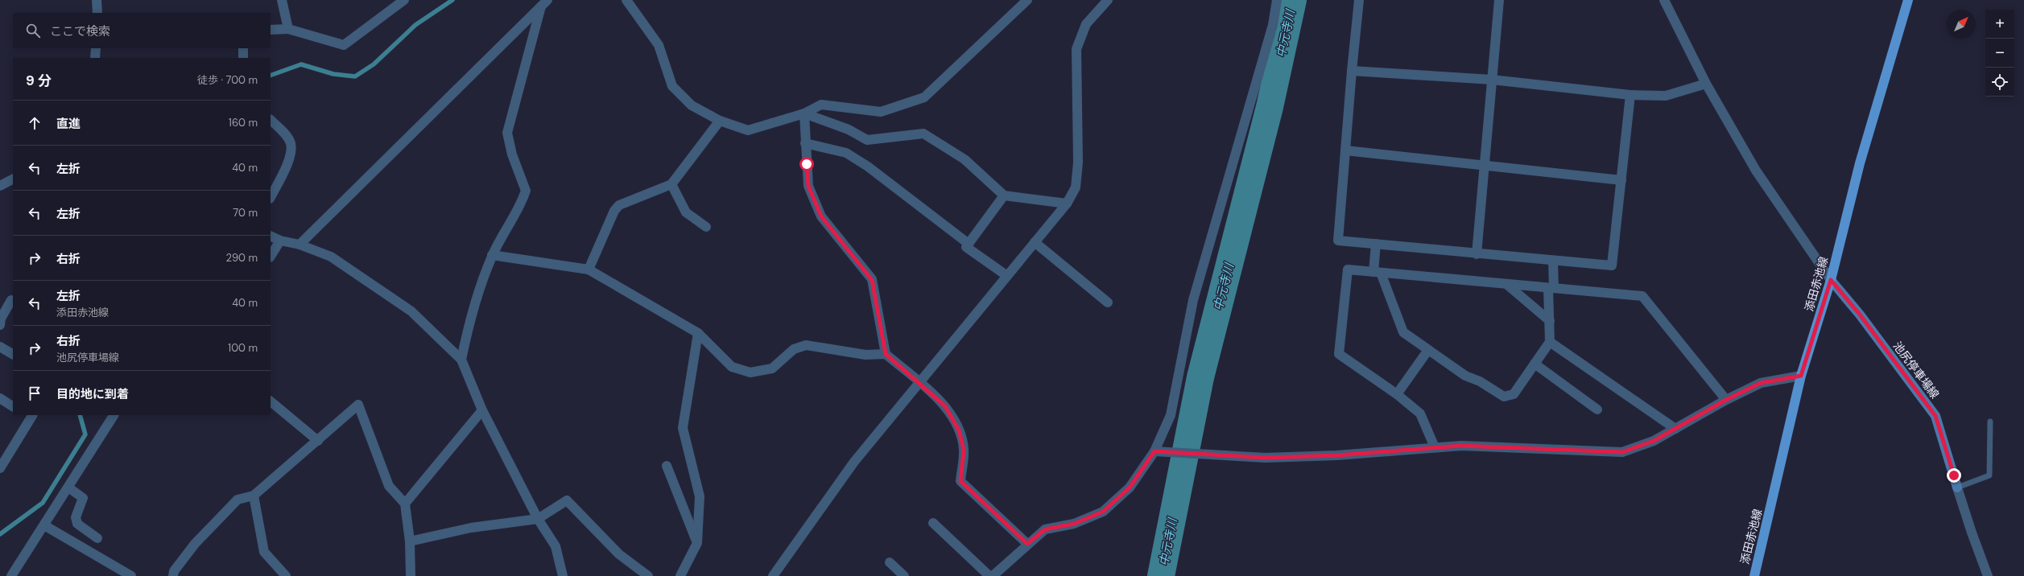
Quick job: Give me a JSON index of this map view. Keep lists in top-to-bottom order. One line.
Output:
{"streets":{"main road":["添田赤池線","池尻停車場線"]},"crossings":[["添田赤池線","池尻停車場線"]],"water":["中元寺川"],"north":"top right","page":{"map_buttons":["+","−"],"search":"ここで検索","heading":["9 分","徒歩 · 700 m"],"list":[["直進","160 m"],["左折","40 m"],["左折","70 m"],["右折","290 m"],["左折","添田赤池線","40 m"],["右折","池尻停車場線","100 m"],"目的地に到着"]}}
